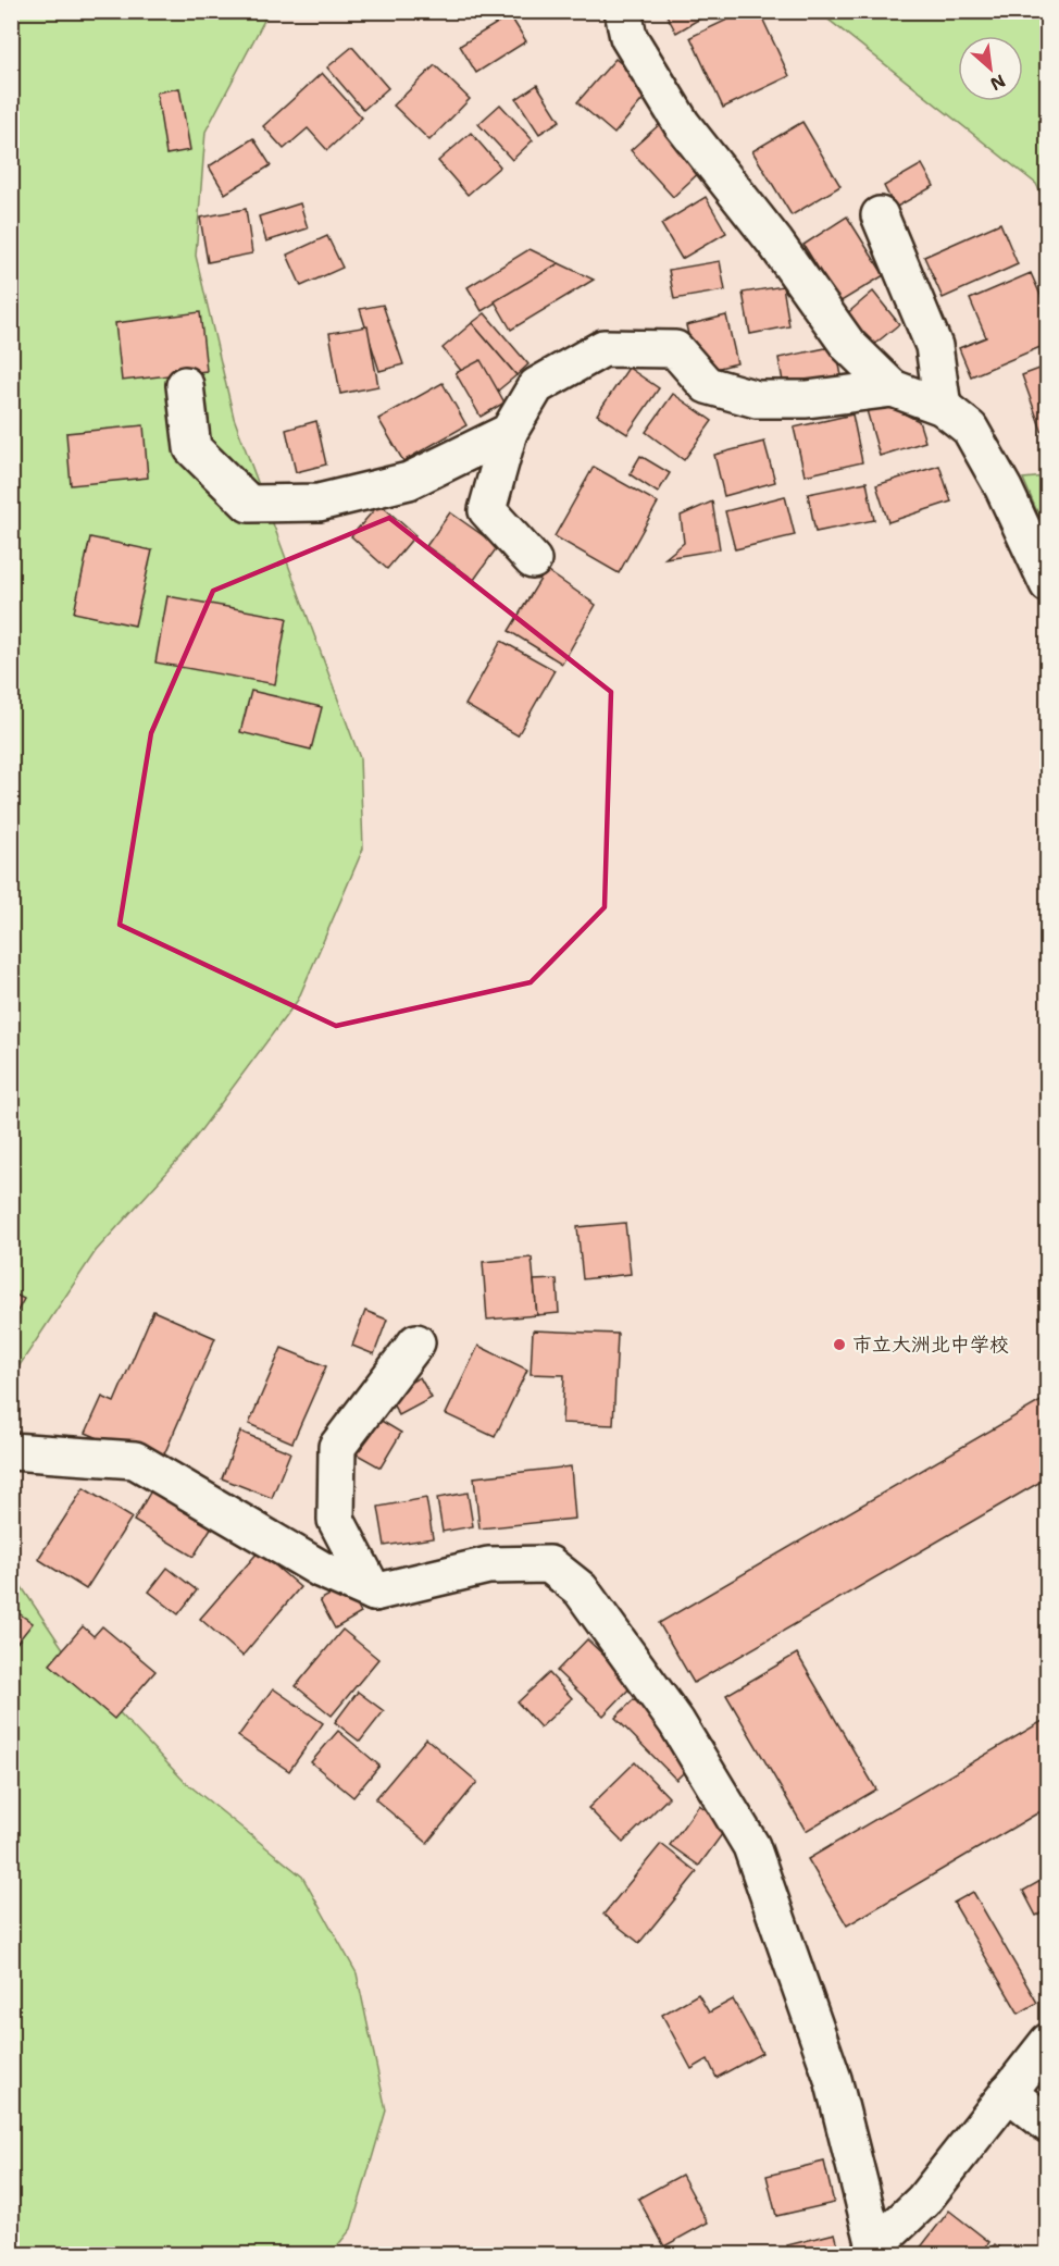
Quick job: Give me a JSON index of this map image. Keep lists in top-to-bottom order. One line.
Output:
{"places":["市立大洲北中学校"],"north":"bottom right"}
